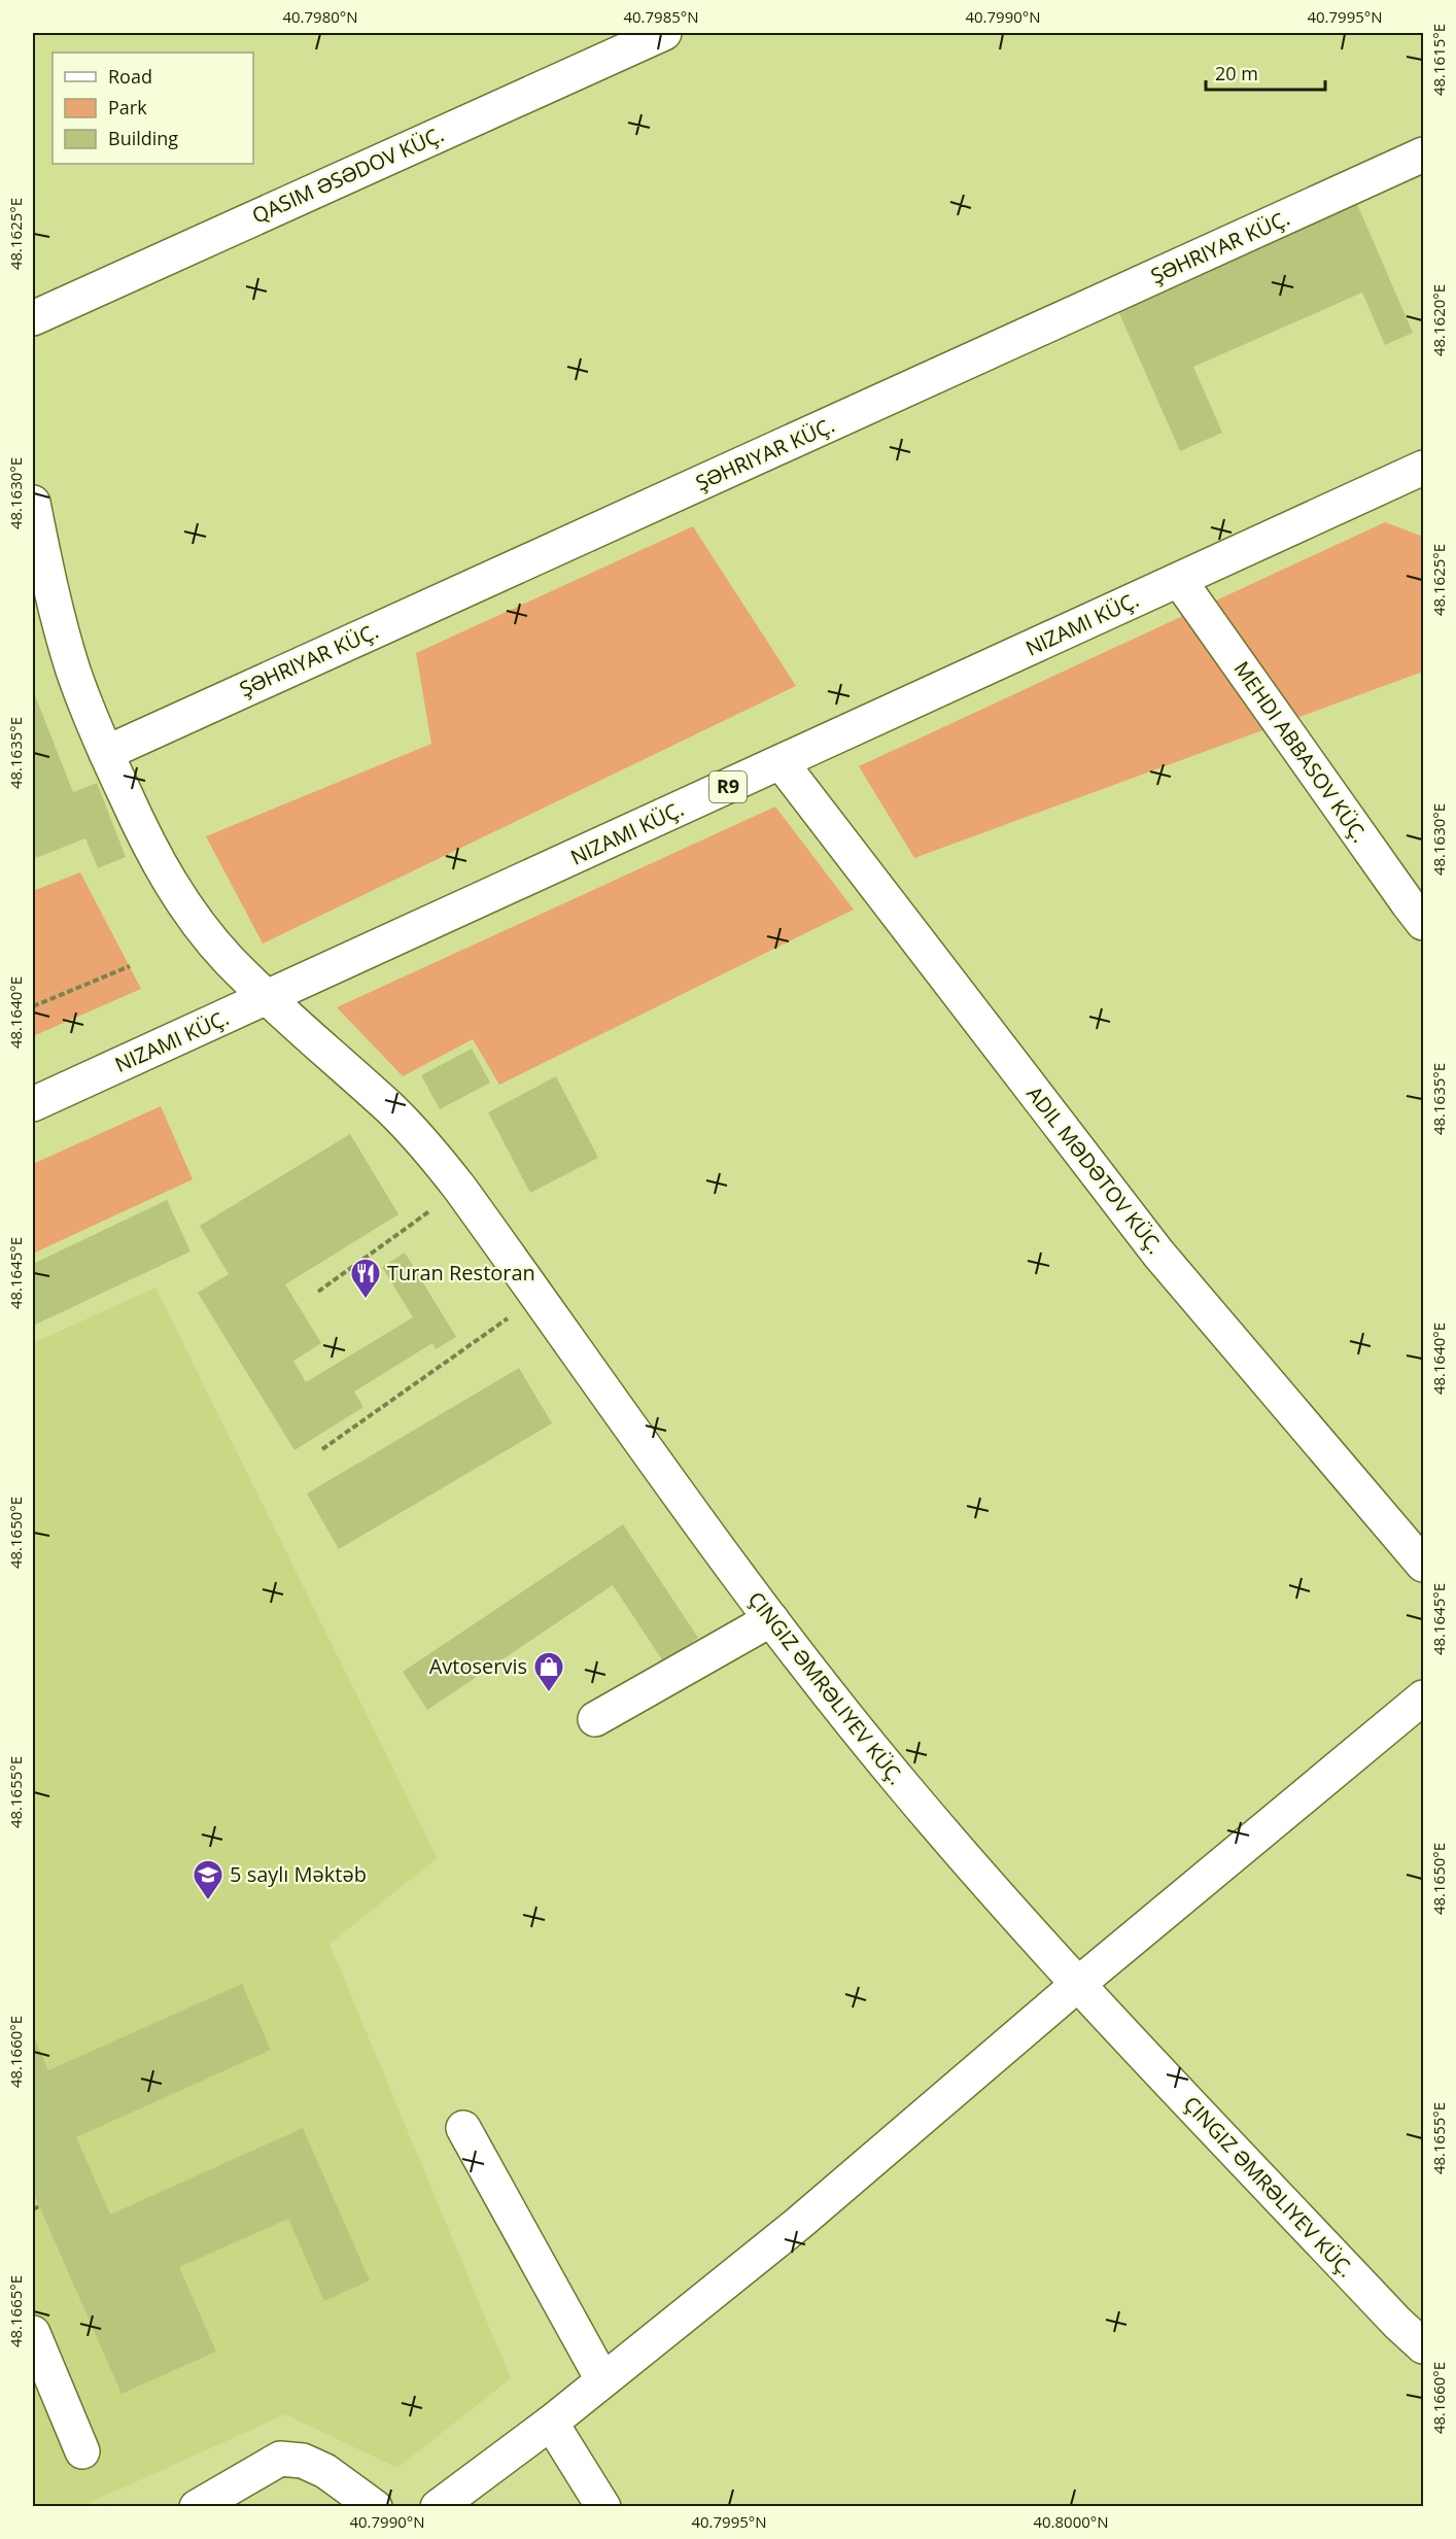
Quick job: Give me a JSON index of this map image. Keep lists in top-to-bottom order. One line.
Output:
{"streets":{"main road":["ŞƏHRIYAR KÜÇ.","NIZAMI KÜÇ.","MEHDI ABBASOV KÜÇ.","R9","ADIL MƏDƏTOV KÜÇ.","ÇINGIZ ƏMRƏLIYEV KÜÇ."]},"crossings":[["ŞƏHRIYAR KÜÇ.","ÇINGIZ ƏMRƏLIYEV KÜÇ."],["NIZAMI KÜÇ.","MEHDI ABBASOV KÜÇ."],["NIZAMI KÜÇ.","ADIL MƏDƏTOV KÜÇ."],["NIZAMI KÜÇ.","ÇINGIZ ƏMRƏLIYEV KÜÇ."]],"places":{"restaurant":["Turan Restoran"],"shop":["Avtoservis"],"school or university":["5 saylı Məktəb"]},"legend":["Road","Park","Building"],"scale_bar":"20 m","coordinates":["40.7980°N","40.7985°N","40.7990°N","40.7995°N","48.1615°E","48.1625°E","48.1620°E","48.1630°E","48.1635°E","48.1640°E","48.1645°E","48.1650°E","48.1655°E","48.1660°E","48.1665°E","40.8000°N"]}
